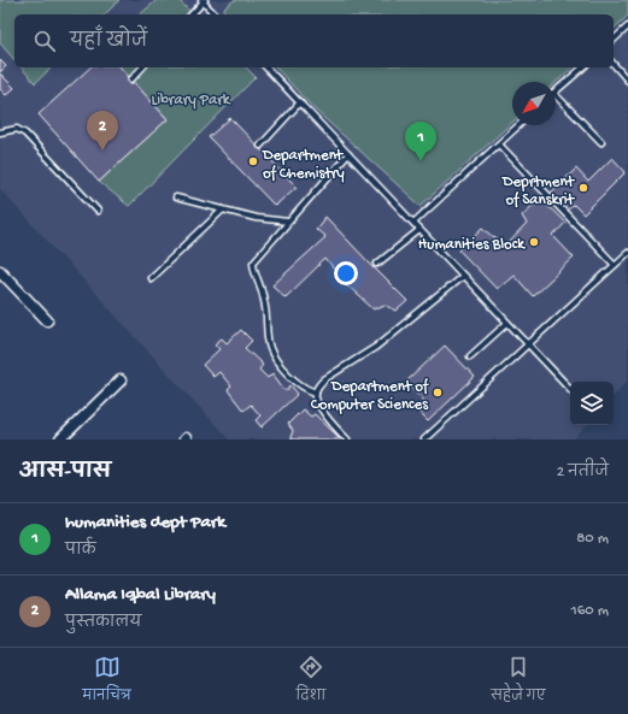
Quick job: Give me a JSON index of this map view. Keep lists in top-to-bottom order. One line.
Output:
{"parks":["Library Park"],"places":["Department of Chemistry","Deprtment of Sanskrit","Humanities Block","Department of Computer Sciences"],"north":"bottom left","page":{"search":"यहाँ खोजें","pins":["2","1"],"heading":["आस-पास","2 नतीजे"],"list":[{"mark":"1","name":"humanities dept Park","note":"पार्क","value":"80 m"},{"mark":"2","name":"Allama Iqbal Library","note":"पुस्तकालय","value":"160 m"}],"nav":["मानचित्र","दिशा","सहेजे गए"]}}
